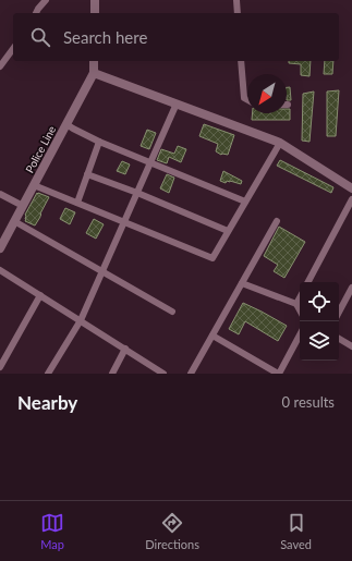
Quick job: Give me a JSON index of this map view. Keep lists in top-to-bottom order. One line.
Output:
{"streets":{"street":["Police Line"]},"north":"bottom left","page":{"search":"Search here","heading":["Nearby","0 results"],"nav":["Map","Directions","Saved"]}}
